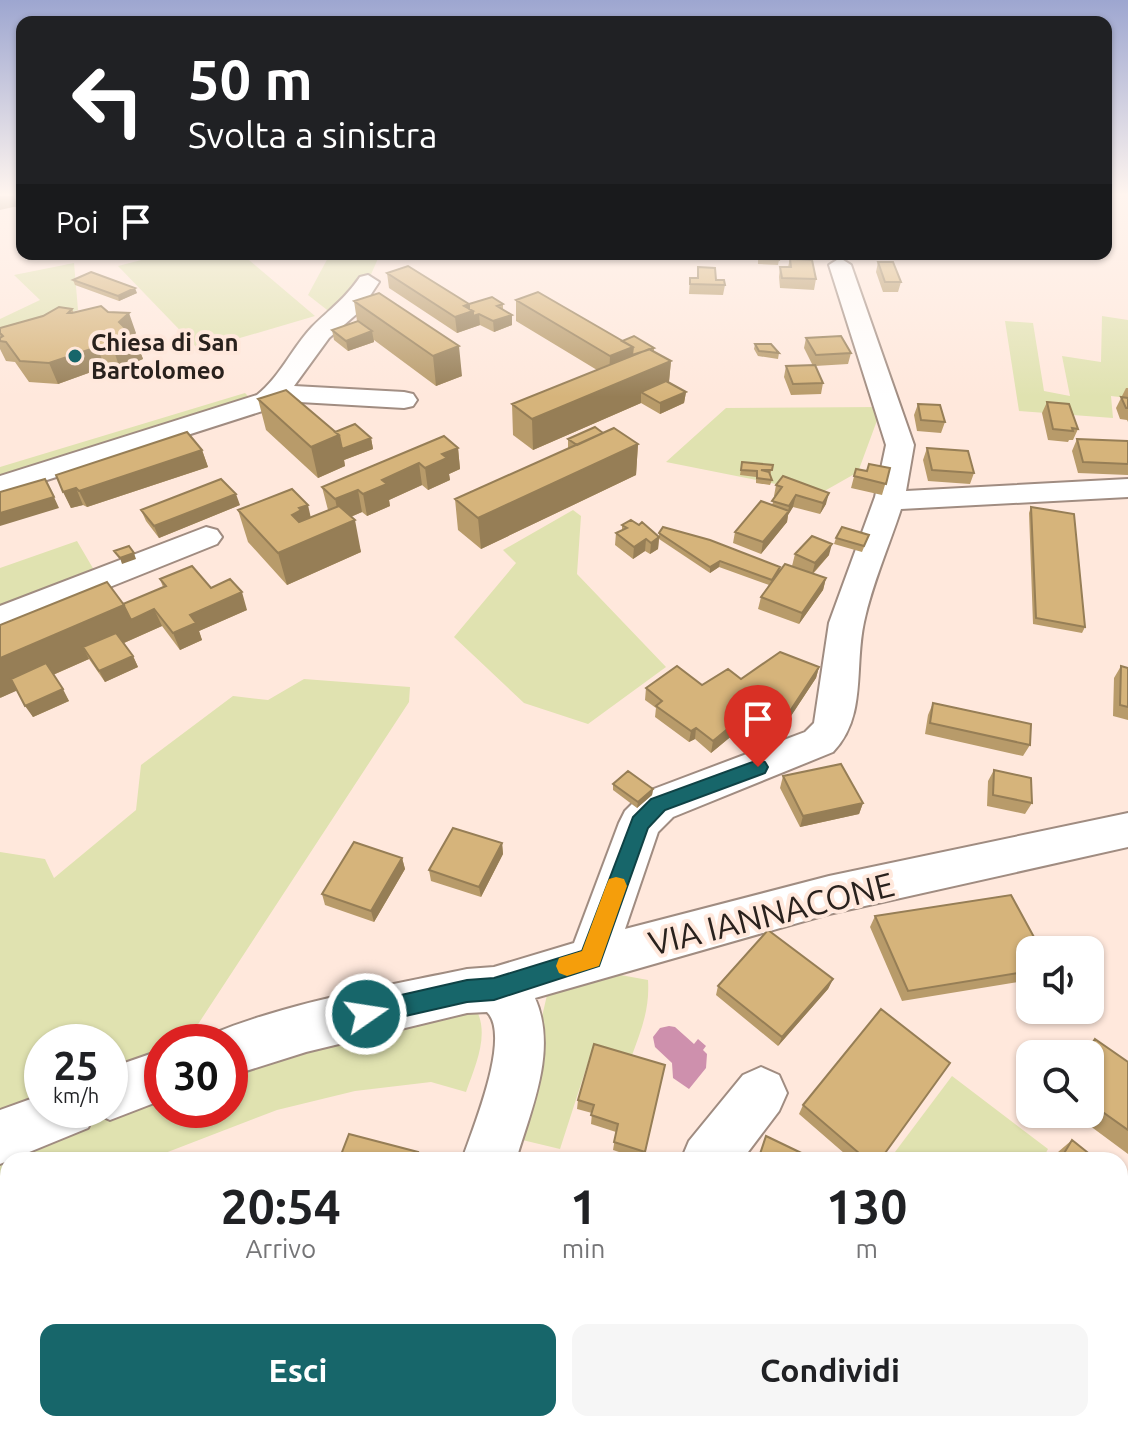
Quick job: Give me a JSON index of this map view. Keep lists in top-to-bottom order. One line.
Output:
{"streets":{"street":["VIA IANNACONE"]},"places":["Chiesa di San Bartolomeo"],"page":{"turn":["50 m","Svolta a sinistra"],"then":"Poi","speed":"25 km/h","limit":"30","eta":["20:54","Arrivo","1","min","130","m"],"buttons":["Esci","Condividi"]}}
